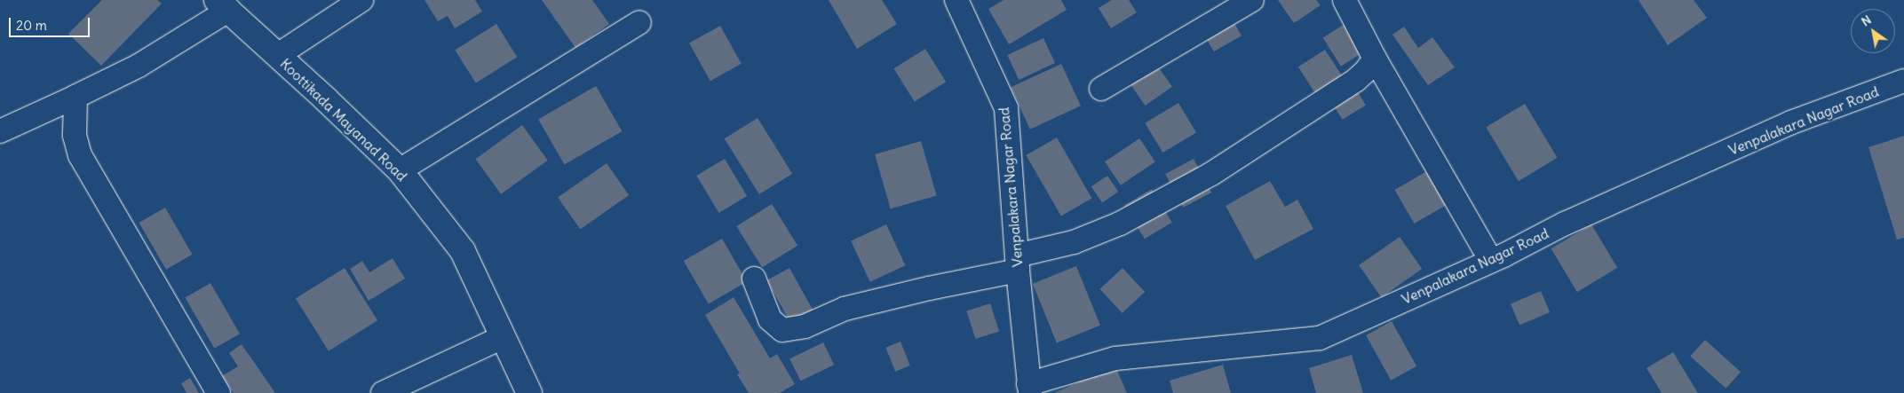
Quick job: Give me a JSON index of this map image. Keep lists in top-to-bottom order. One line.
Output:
{"streets":{"main road":["Koottikada Mayanad Road"],"street":["Venpalakara Nagar Road"]},"scale_bar":"20 m","north":"top left"}
